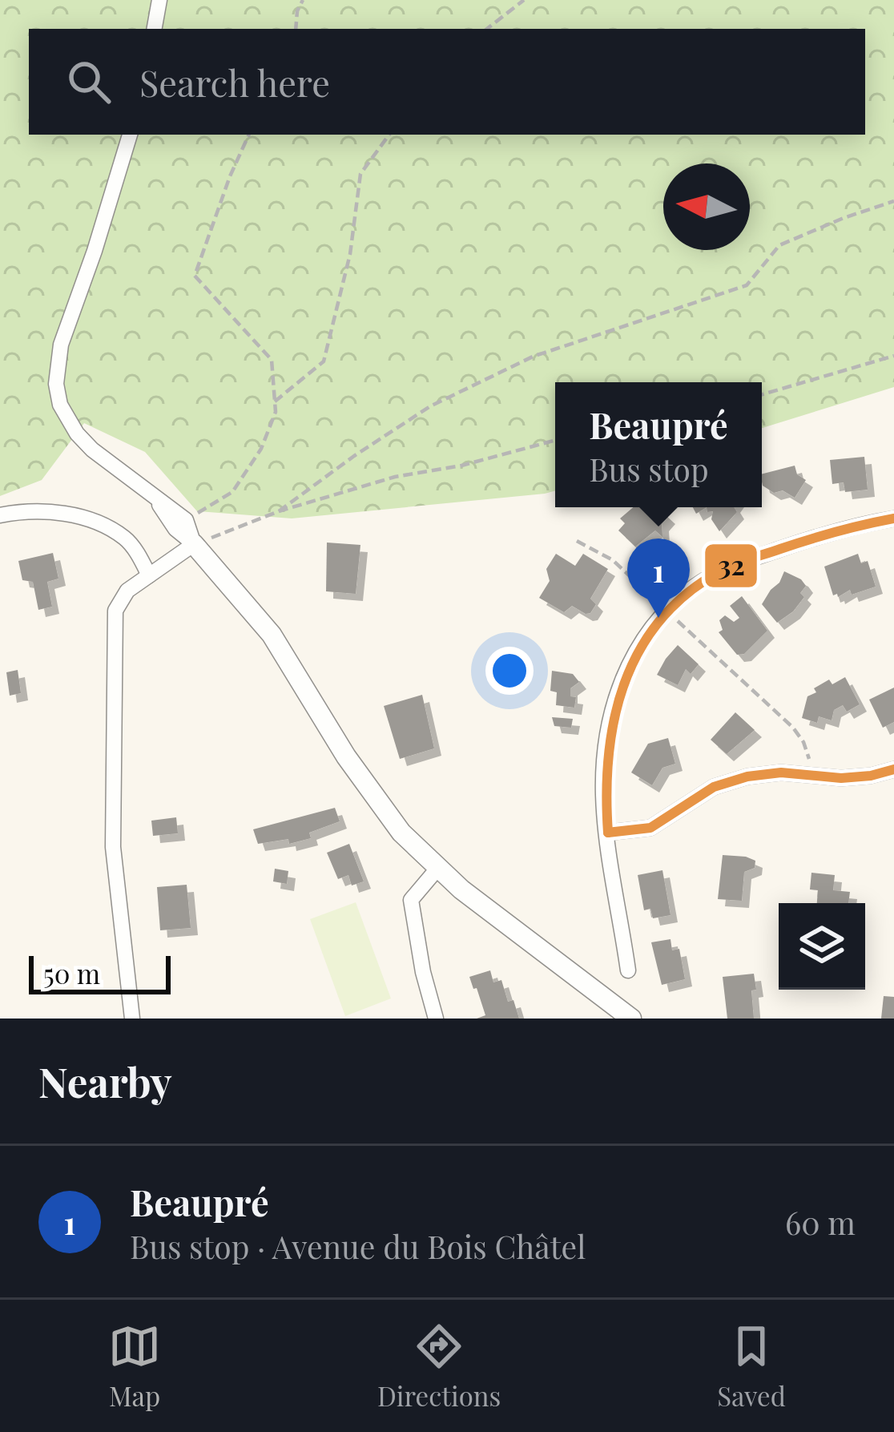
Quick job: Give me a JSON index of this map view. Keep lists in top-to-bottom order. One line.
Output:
{"lines":["transit line 32"],"scale_bar":"50 m","north":"left","page":{"search":"Search here","popup":["Beaupré","Bus stop"],"pins":"1","scale":"50 m","heading":"Nearby","list":[{"mark":"1","name":"Beaupré","note":"Bus stop · Avenue du Bois Châtel","value":"60 m"}],"nav":["Map","Directions","Saved"]}}
